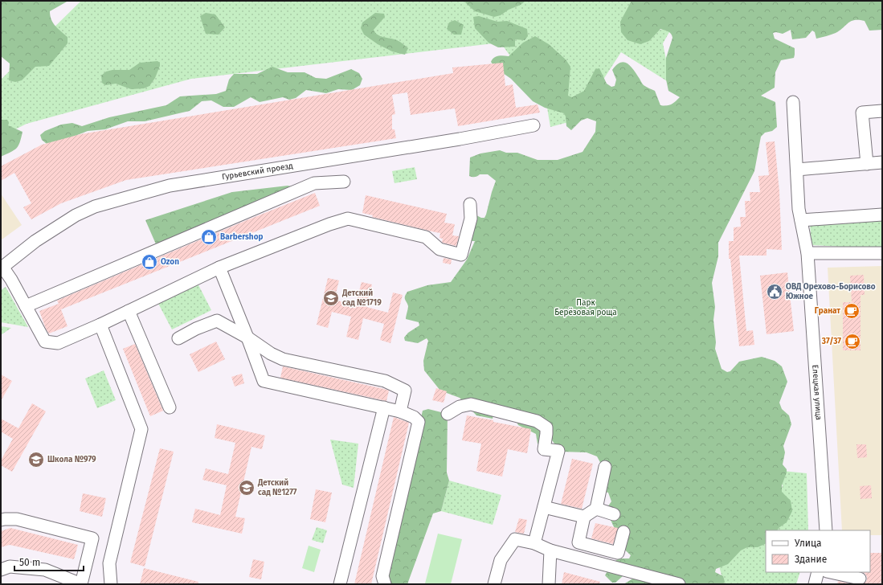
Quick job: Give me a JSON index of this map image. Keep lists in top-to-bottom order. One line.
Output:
{"streets":{"street":["Гурьевский проезд","Елецкая улица"]},"parks":["Парк Берёзовая роща"],"places":{"shop":["Barbershop","Ozon"],"public building":["ОВД Орехово-Борисово Южное"],"school or university":["Детский сад №1719","Школа №979","Детский сад №1277"],"cafe":["Гранат","37/37"]},"legend":["Улица","Здание"],"scale_bar":"50 m"}
